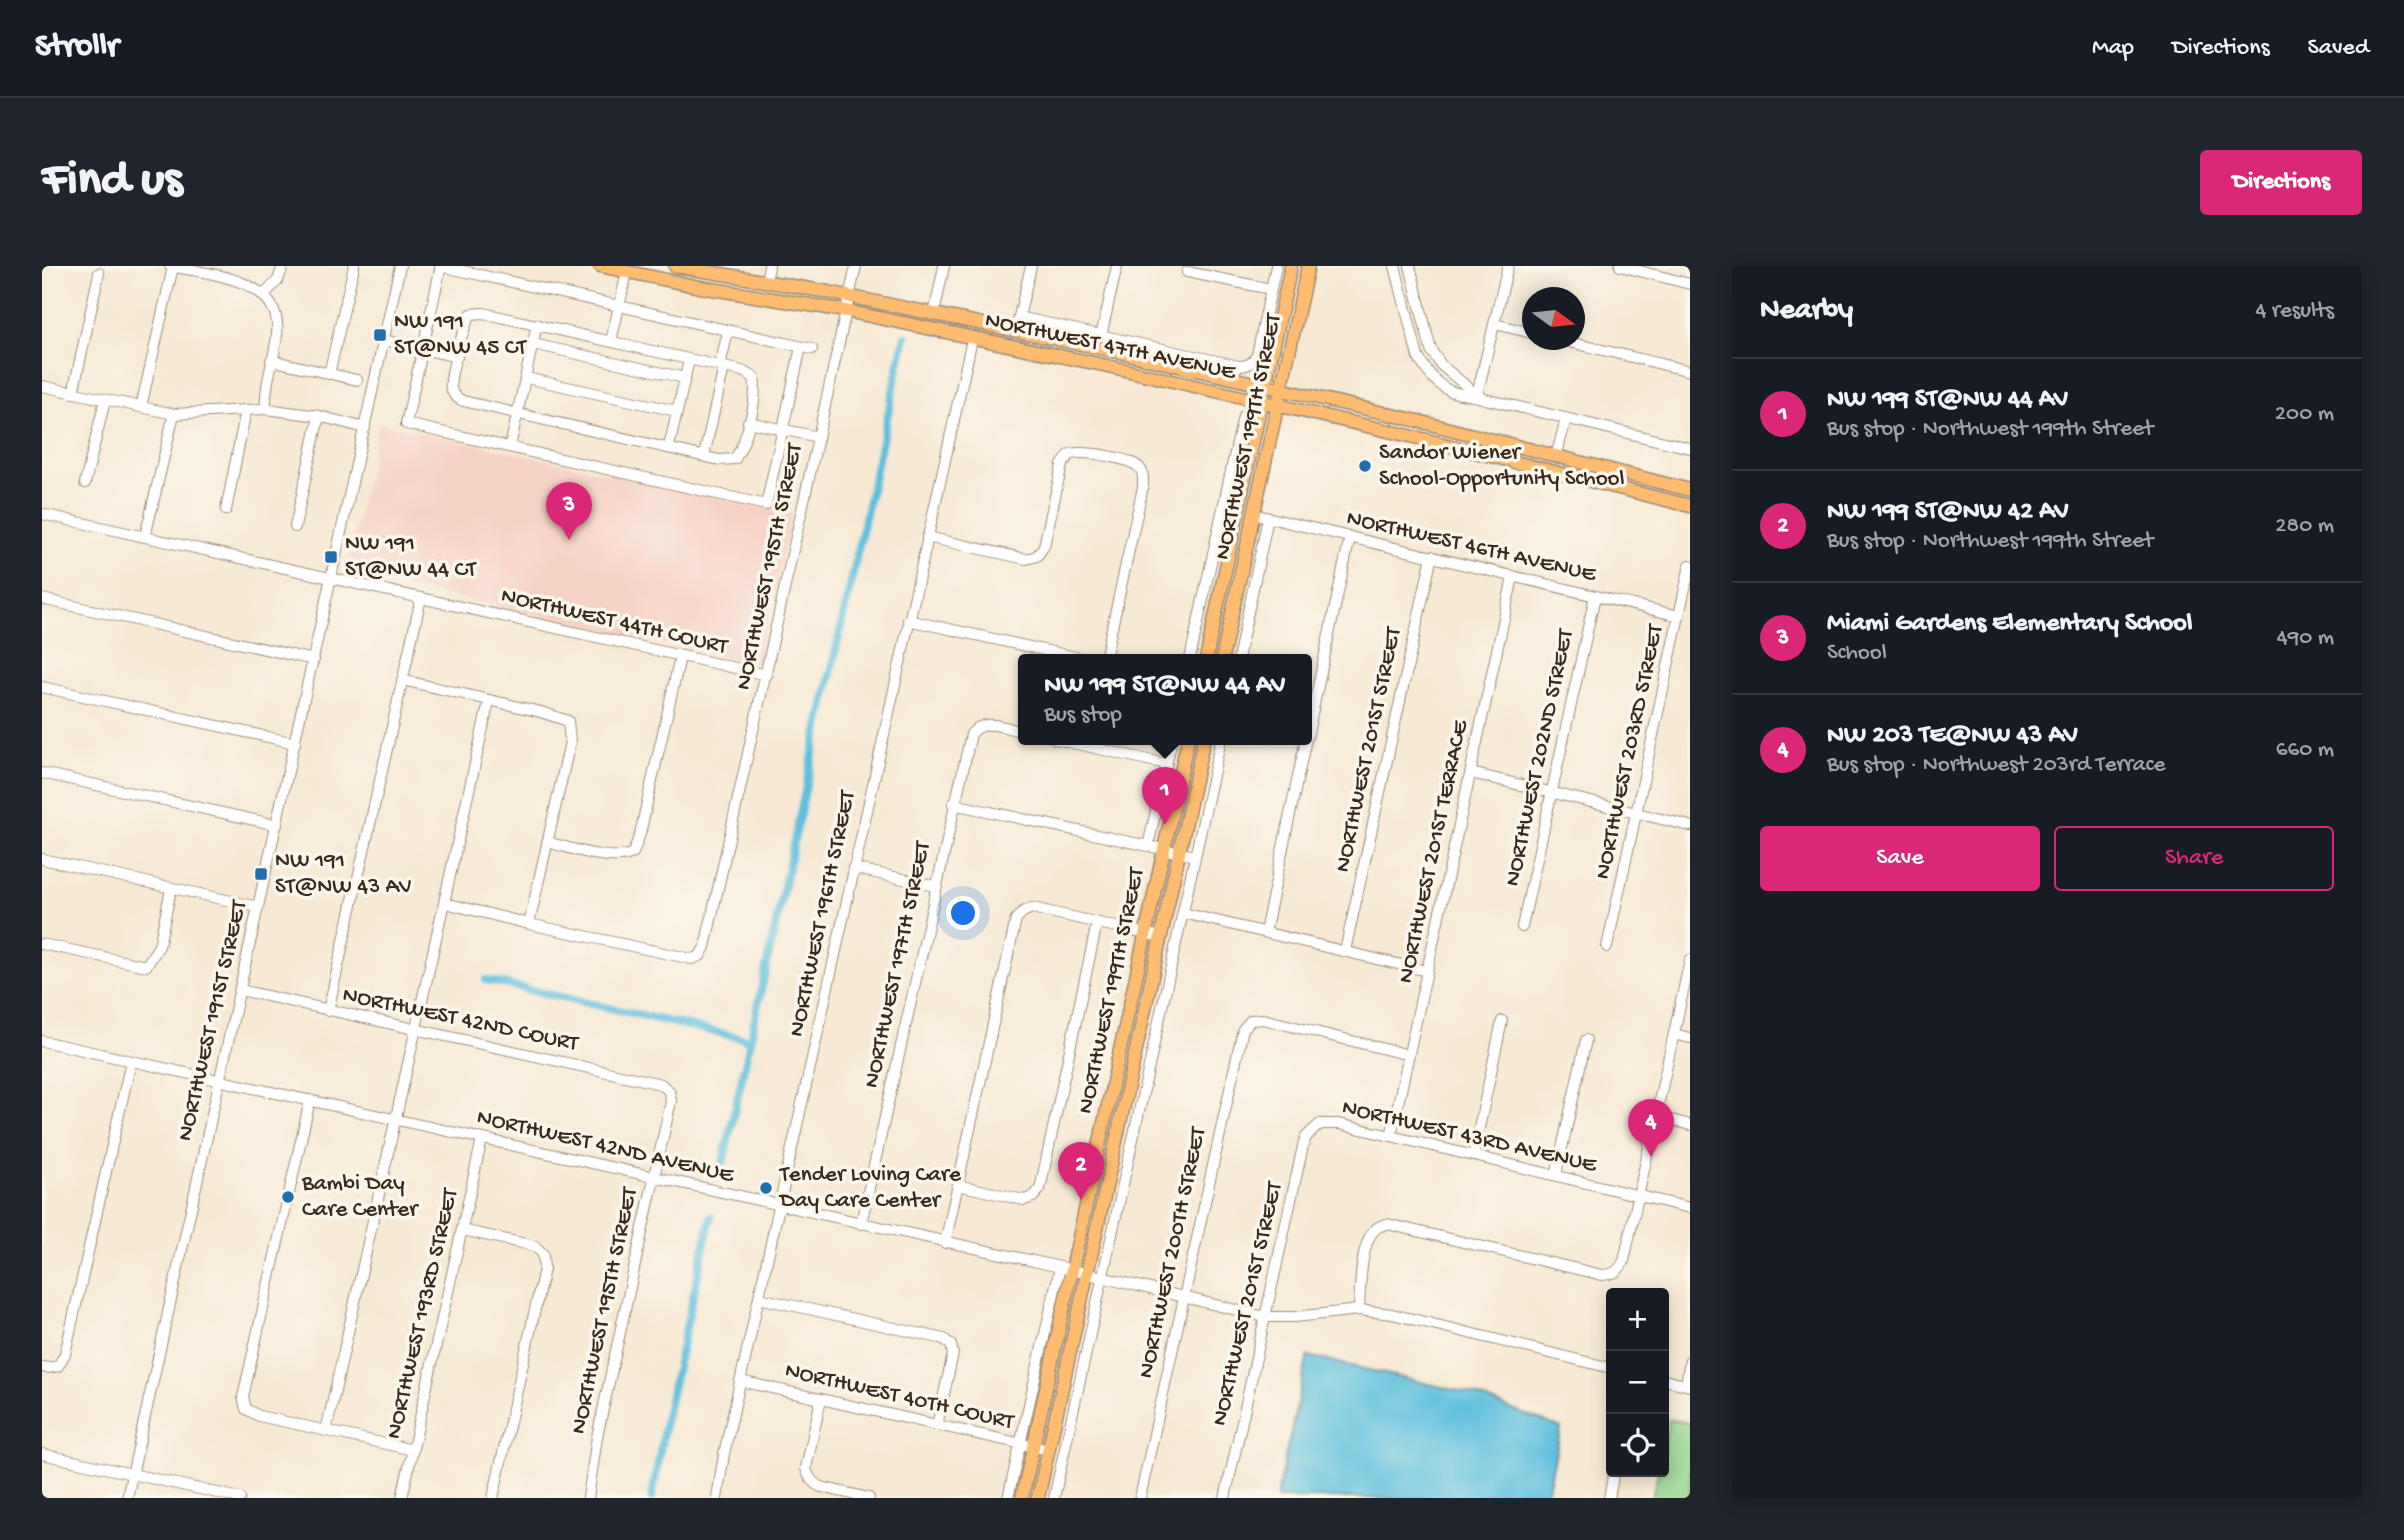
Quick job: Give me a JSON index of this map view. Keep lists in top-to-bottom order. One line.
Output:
{"streets":{"main road":["NORTHWEST 47TH AVENUE","NORTHWEST 199TH STREET"],"street":["NORTHWEST 46TH AVENUE","NORTHWEST 195TH STREET","NORTHWEST 44TH COURT","NORTHWEST 201ST STREET","NORTHWEST 203RD STREET","NORTHWEST 202ND STREET","NORTHWEST 201ST TERRACE","NORTHWEST 196TH STREET","NORTHWEST 197TH STREET","NORTHWEST 42ND COURT","NORTHWEST 191ST STREET","NORTHWEST 43RD AVENUE","NORTHWEST 42ND AVENUE","NORTHWEST 200TH STREET","NORTHWEST 193RD STREET","NORTHWEST 40TH COURT"]},"crossings":[["NORTHWEST 47TH AVENUE","NORTHWEST 199TH STREET"],["NORTHWEST 47TH AVENUE","NORTHWEST 195TH STREET"],["NORTHWEST 47TH AVENUE","NORTHWEST 196TH STREET"],["NORTHWEST 199TH STREET","NORTHWEST 46TH AVENUE"],["NORTHWEST 199TH STREET","NORTHWEST 42ND AVENUE"],["NORTHWEST 199TH STREET","NORTHWEST 40TH COURT"],["NORTHWEST 46TH AVENUE","NORTHWEST 201ST STREET"],["NORTHWEST 46TH AVENUE","NORTHWEST 203RD STREET"],["NORTHWEST 46TH AVENUE","NORTHWEST 202ND STREET"],["NORTHWEST 46TH AVENUE","NORTHWEST 201ST TERRACE"],["NORTHWEST 195TH STREET","NORTHWEST 44TH COURT"],["NORTHWEST 195TH STREET","NORTHWEST 42ND COURT"],["NORTHWEST 195TH STREET","NORTHWEST 42ND AVENUE"],["NORTHWEST 44TH COURT","NORTHWEST 191ST STREET"],["NORTHWEST 201ST STREET","NORTHWEST 43RD AVENUE"],["NORTHWEST 201ST STREET","NORTHWEST 42ND AVENUE"],["NORTHWEST 201ST TERRACE","NORTHWEST 43RD AVENUE"],["NORTHWEST 201ST TERRACE","NORTHWEST 200TH STREET"],["NORTHWEST 196TH STREET","NORTHWEST 42ND AVENUE"],["NORTHWEST 196TH STREET","NORTHWEST 40TH COURT"],["NORTHWEST 197TH STREET","NORTHWEST 42ND AVENUE"],["NORTHWEST 42ND COURT","NORTHWEST 191ST STREET"],["NORTHWEST 191ST STREET","NORTHWEST 42ND AVENUE"],["NORTHWEST 42ND AVENUE","NORTHWEST 200TH STREET"],["NORTHWEST 42ND AVENUE","NORTHWEST 193RD STREET"]],"places":{"transit":["NW 191 ST@NW 45 CT","NW 191 ST@NW 44 CT","NW 191 ST@NW 43 AV"],"other":["Sandor Wiener School-Opportunity School","Tender Loving Care Day Care Center","Bambi Day Care Center"]},"north":"right","page":{"header":"Strollr","nav":["Map","Directions","Saved"],"buttons":["Directions",["Save","Share"]],"title":"Find us","heading":["Nearby","4 results"],"list":[{"mark":"1","name":"NW 199 ST@NW 44 AV","note":"Bus stop · Northwest 199th Street","value":"200 m"},{"mark":"2","name":"NW 199 ST@NW 42 AV","note":"Bus stop · Northwest 199th Street","value":"280 m"},{"mark":"3","name":"Miami Gardens Elementary School","note":"School","value":"490 m"},{"mark":"4","name":"NW 203 TE@NW 43 AV","note":"Bus stop · Northwest 203rd Terrace","value":"660 m"}],"pins":["3","1","4","2"],"popup":["NW 199 ST@NW 44 AV","Bus stop"],"map_buttons":["+","−"]}}
